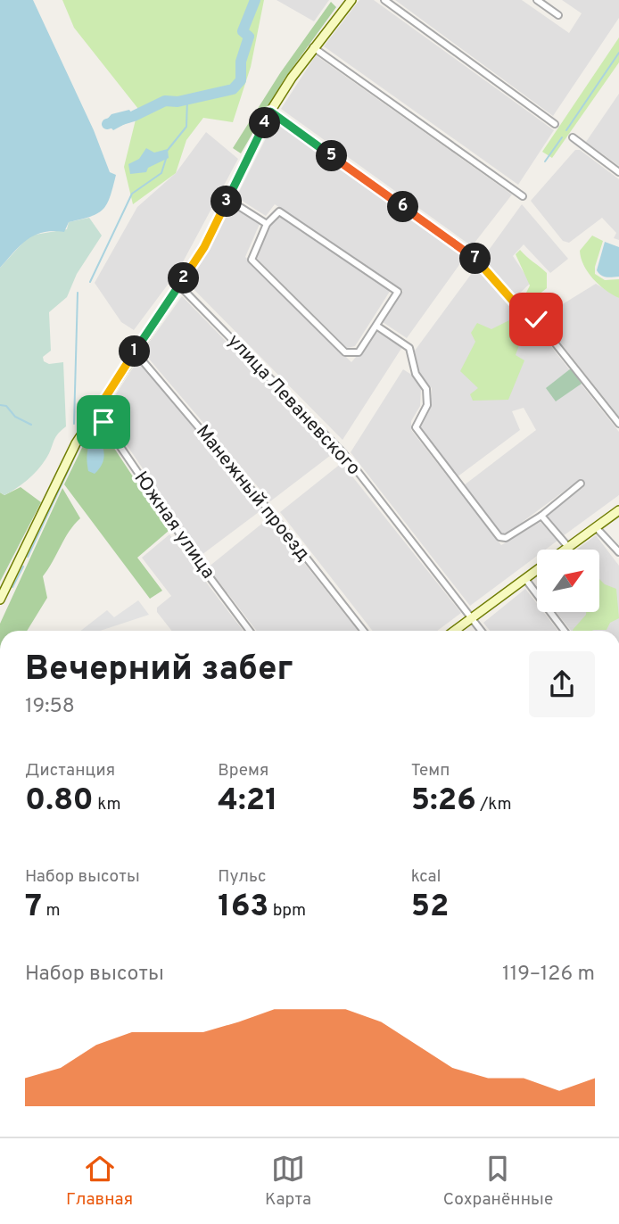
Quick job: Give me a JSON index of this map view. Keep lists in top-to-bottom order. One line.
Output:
{"streets":{"street":["улица Леваневского","Манежный проезд","Южная улица"]},"north":"top right","page":{"pins":["4","5","3","6","7","2","1"],"heading":["Вечерний забег","19:58"],"stats":[["Дистанция","0.80 km"],["Время","4:21"],["Темп","5:26 /km"],["Набор высоты","7 m"],["Пульс","163 bpm"],["kcal","52"]],"chart":["Набор высоты","119–126 m"],"tabs":["Главная","Карта","Сохранённые"]}}
